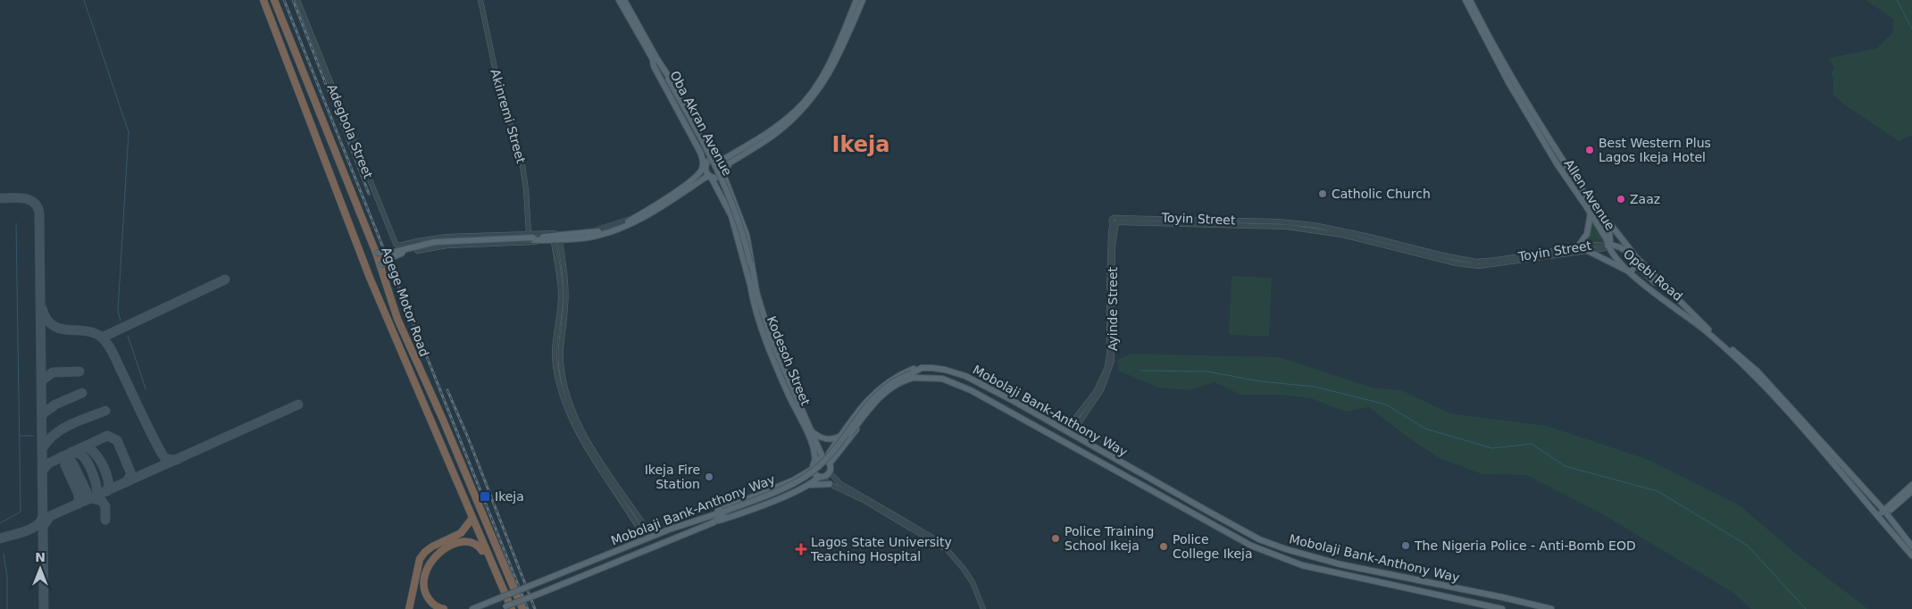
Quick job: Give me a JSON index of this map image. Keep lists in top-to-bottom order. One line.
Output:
{"streets":{"highway":["Agege Motor Road"],"main road":["Oba Akran Avenue","Allen Avenue","Opebi Road","Kodesoh Street","Mobolaji Bank-Anthony Way"],"street":["Akinremi Street","Adegbola Street","Toyin Street","Ayinde Street"]},"crossings":[["Oba Akran Avenue","Kodesoh Street"],["Allen Avenue","Toyin Street"],["Allen Avenue","Opebi Road"],["Toyin Street","Opebi Road"],["Toyin Street","Ayinde Street"],["Agege Motor Road","Mobolaji Bank-Anthony Way"],["Ayinde Street","Mobolaji Bank-Anthony Way"]],"districts":["Ikeja"],"places":{"other":["Best Western Plus Lagos Ikeja Hotel","Catholic Church","Zaaz","Ikeja Fire Station","Police Training School Ikeja","The Nigeria Police - Anti-Bomb EOD","Police College Ikeja"],"transit":["Ikeja"],"health":["Lagos State University Teaching Hospital"]},"north":"top"}
